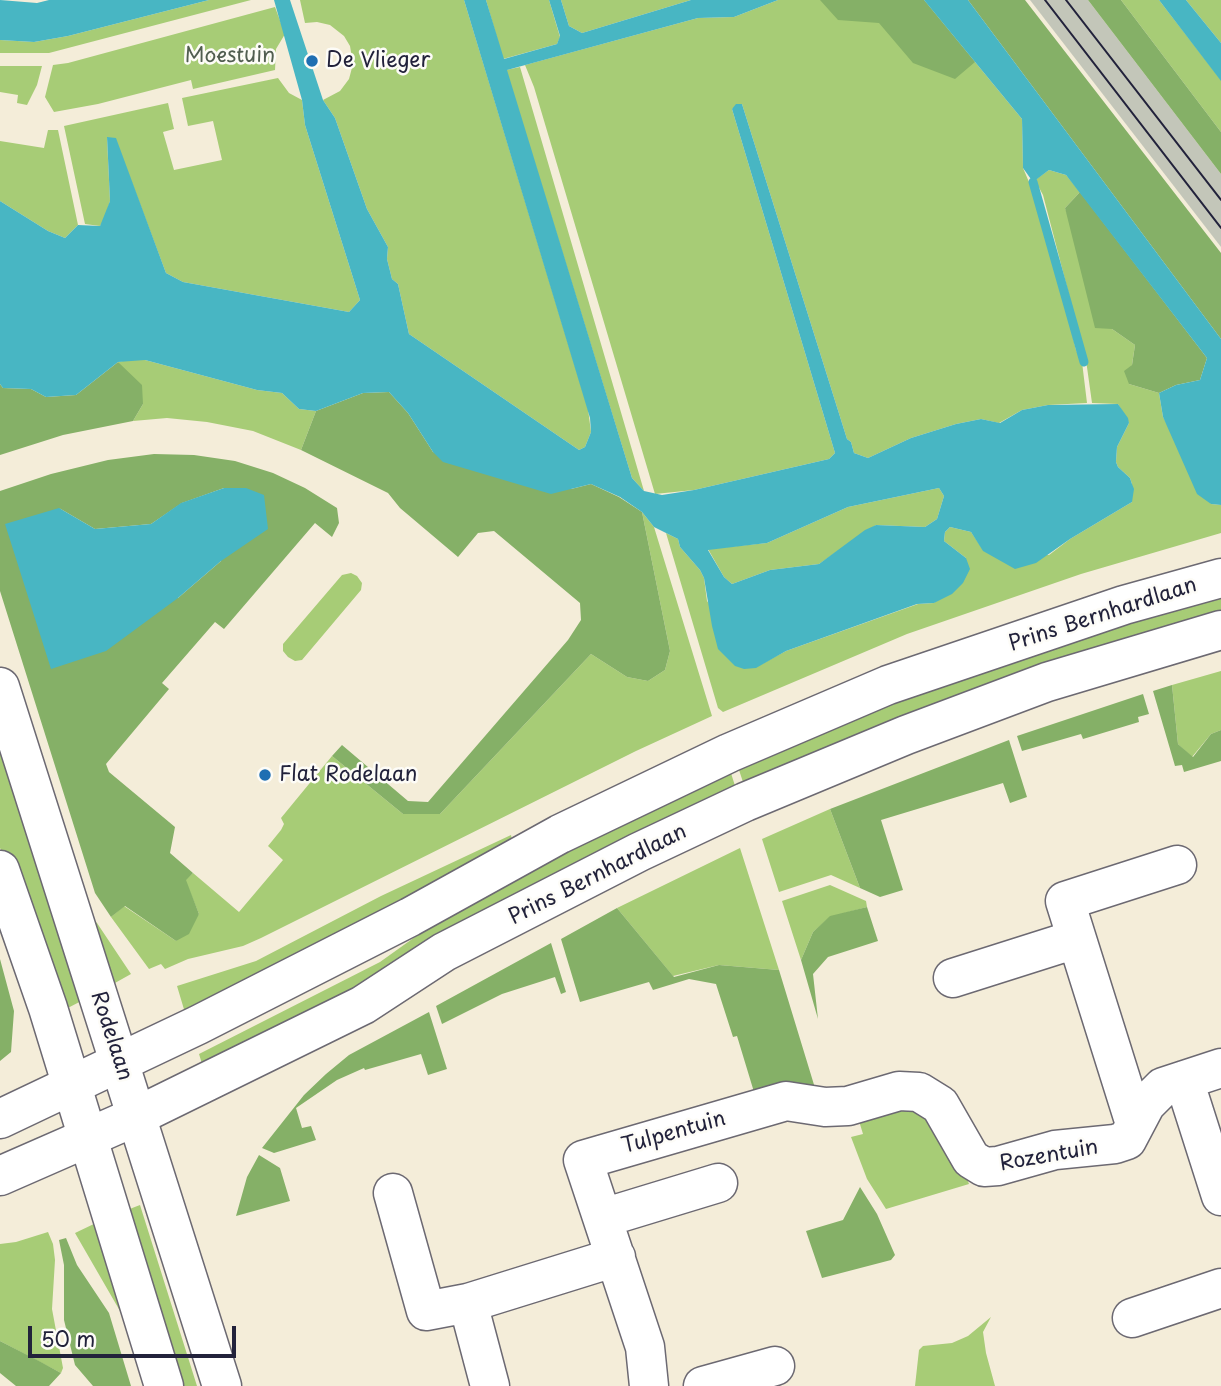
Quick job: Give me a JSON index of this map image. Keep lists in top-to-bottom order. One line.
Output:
{"streets":{"street":["Prins Bernhardlaan","Rodelaan","Tulpentuin","Rozentuin"]},"crossings":[["Prins Bernhardlaan","Rodelaan"],["Tulpentuin","Rozentuin"]],"parks":["Moestuin"],"places":["De Vlieger","Flat Rodelaan"],"scale_bar":"50 m"}
